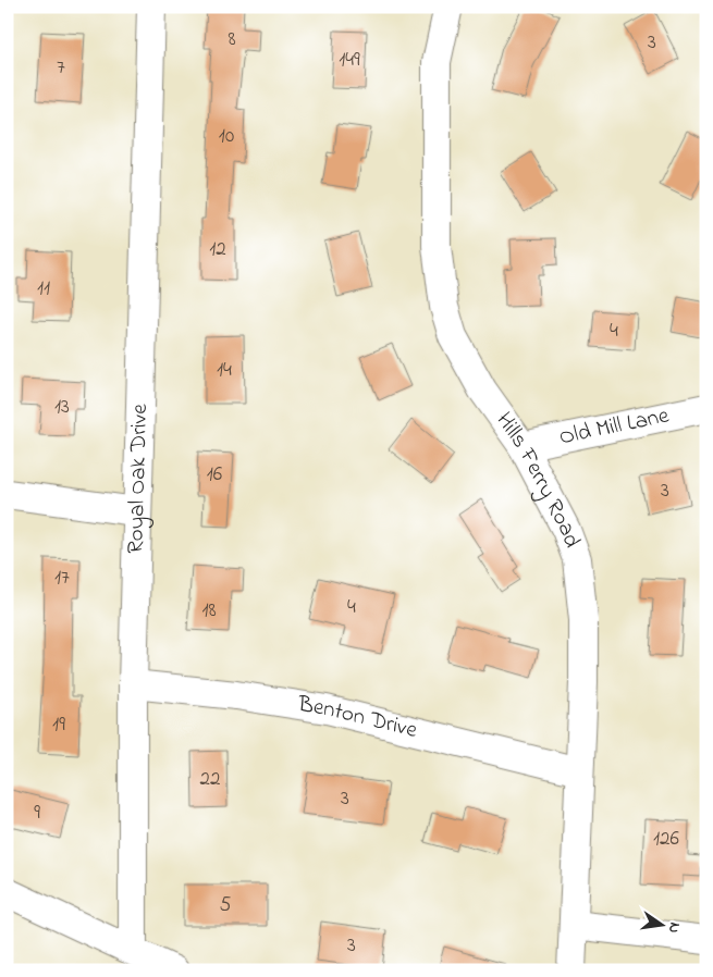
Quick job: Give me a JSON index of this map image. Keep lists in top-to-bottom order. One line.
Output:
{"streets":{"street":["Old Mill Lane","Royal Oak Drive","Hills Ferry Road","Benton Drive"]},"crossings":[["Old Mill Lane","Hills Ferry Road"],["Royal Oak Drive","Benton Drive"],["Hills Ferry Road","Benton Drive"]],"house_numbers":["8","3","149","7","10","12","11","4","14","13","16","3","17","4","18","19","22","3","9","126","5","3"],"north":"right"}
